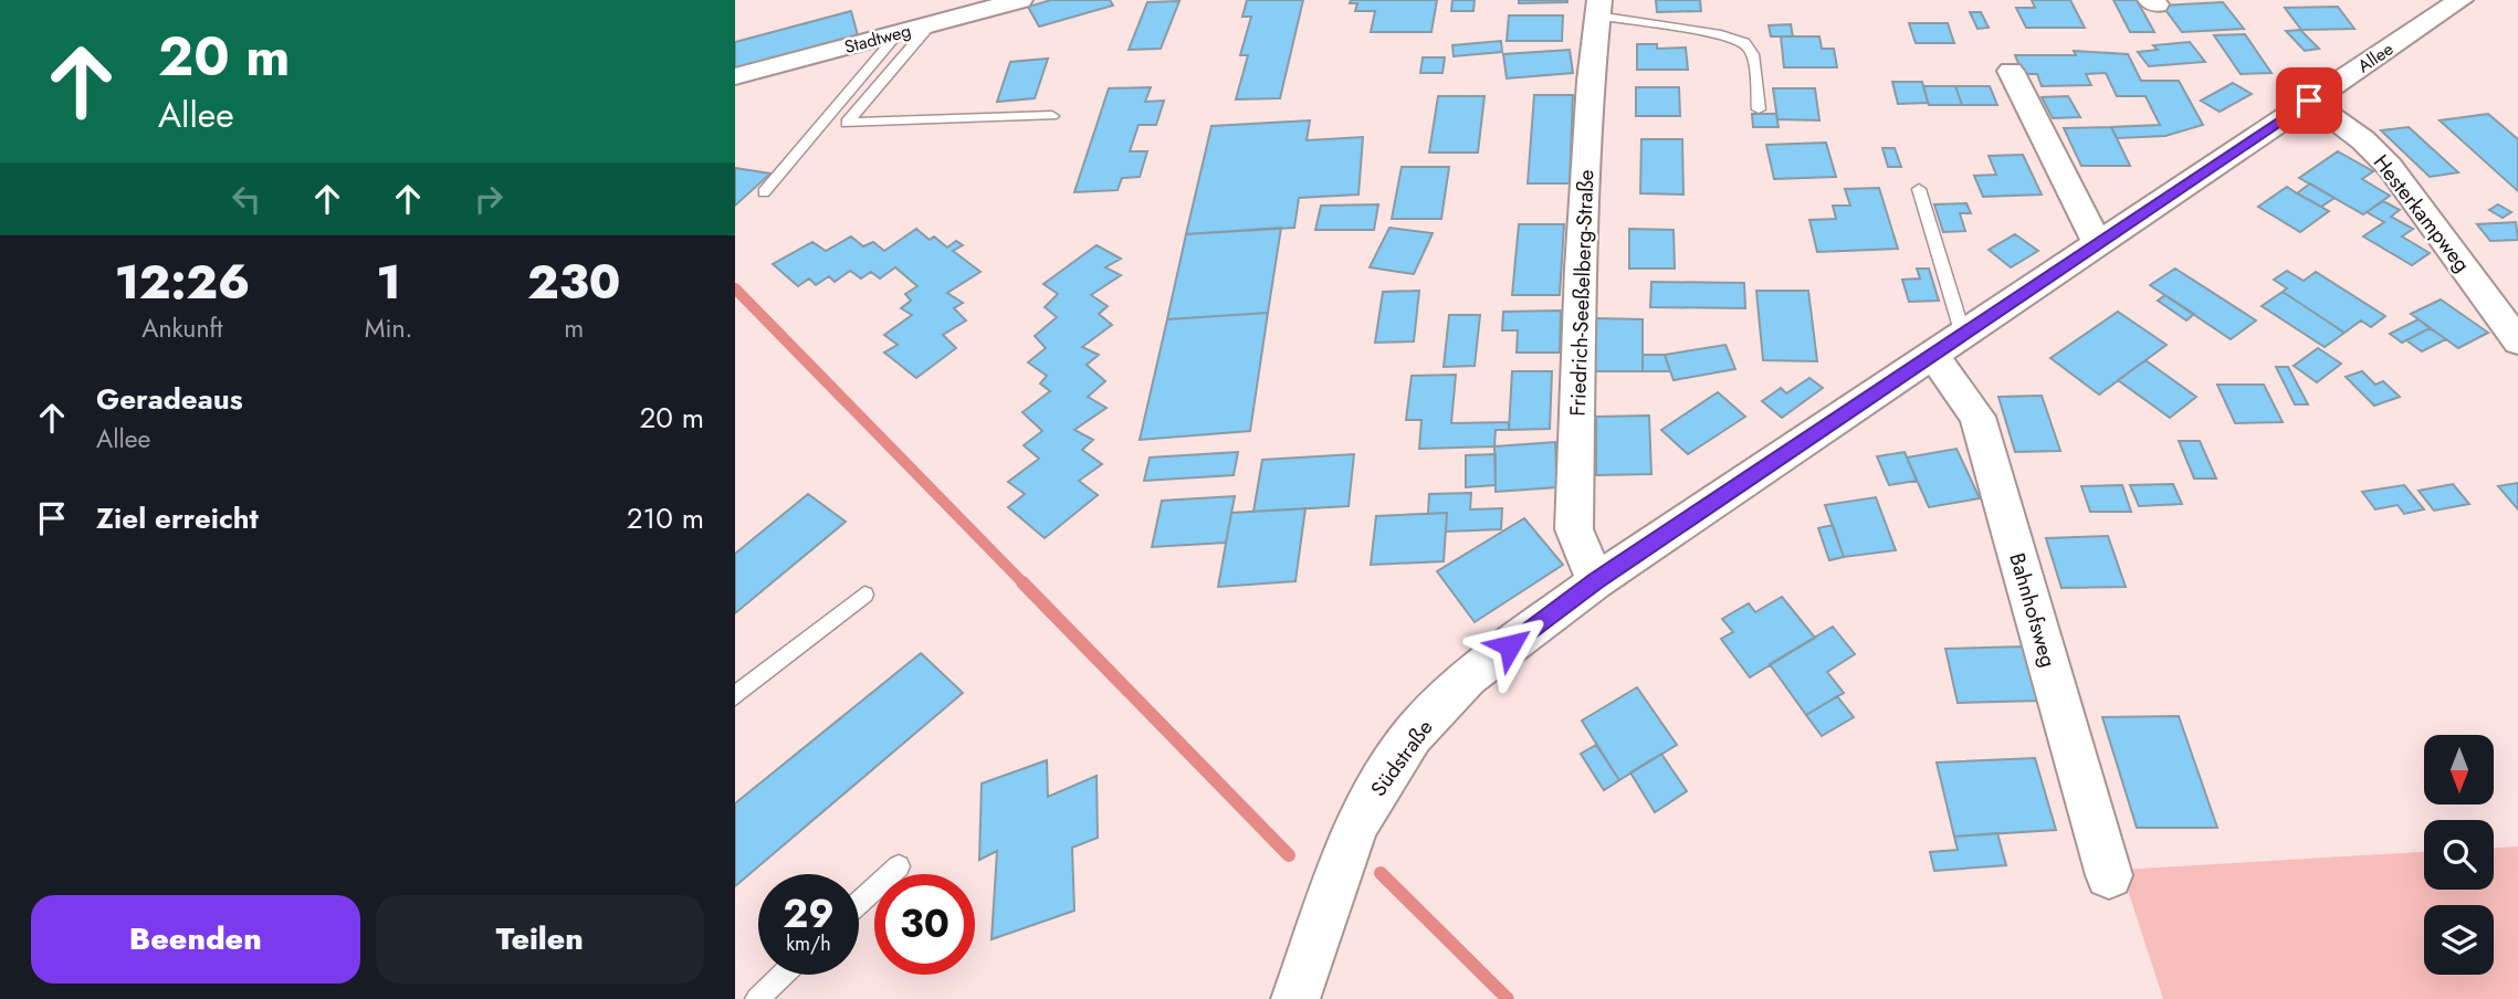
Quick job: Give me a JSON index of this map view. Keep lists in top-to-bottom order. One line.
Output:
{"streets":{"street":["Stadtweg","Allee","Hesterkampweg","Friedrich-Seeßelberg-Straße","Bahnhofsweg","Südstraße"]},"crossings":[["Allee","Hesterkampweg"],["Allee","Friedrich-Seeßelberg-Straße"],["Allee","Bahnhofsweg"],["Allee","Südstraße"],["Friedrich-Seeßelberg-Straße","Südstraße"]],"north":"bottom","page":{"turn":["20 m","Allee"],"eta":["12:26","Ankunft","1","Min.","230","m"],"list":[{"name":"Geradeaus","note":"Allee","value":"20 m"},{"name":"Ziel erreicht","value":"210 m"}],"speed":"29 km/h","limit":"30","buttons":["Beenden","Teilen"]}}
